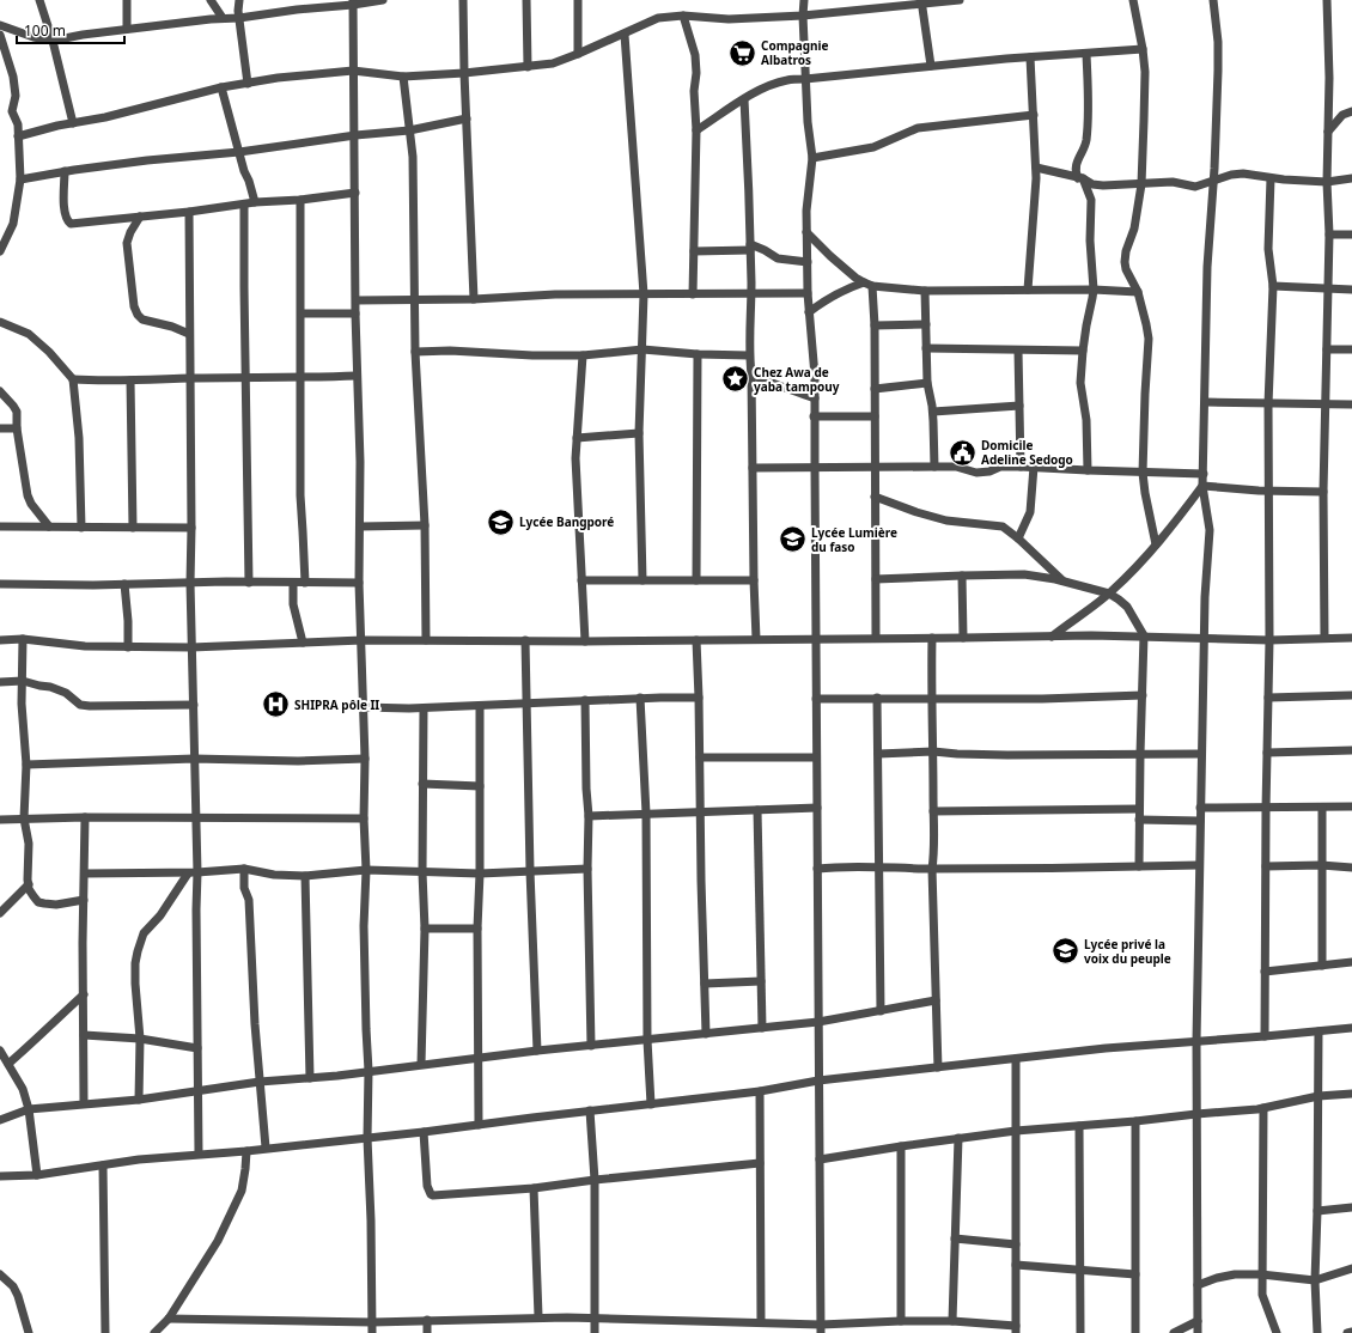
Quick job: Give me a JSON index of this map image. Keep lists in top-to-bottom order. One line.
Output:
{"places":{"supermarket":["Compagnie Albatros"],"place":["Chez Awa de yaba tampouy"],"public building":["Domicile Adeline Sedogo"],"school or university":["Lycée Bangporé","Lycée Lumière du faso","Lycée privé la voix du peuple"],"hospital":["SHIPRA pôle II"]},"scale_bar":"100 m"}
